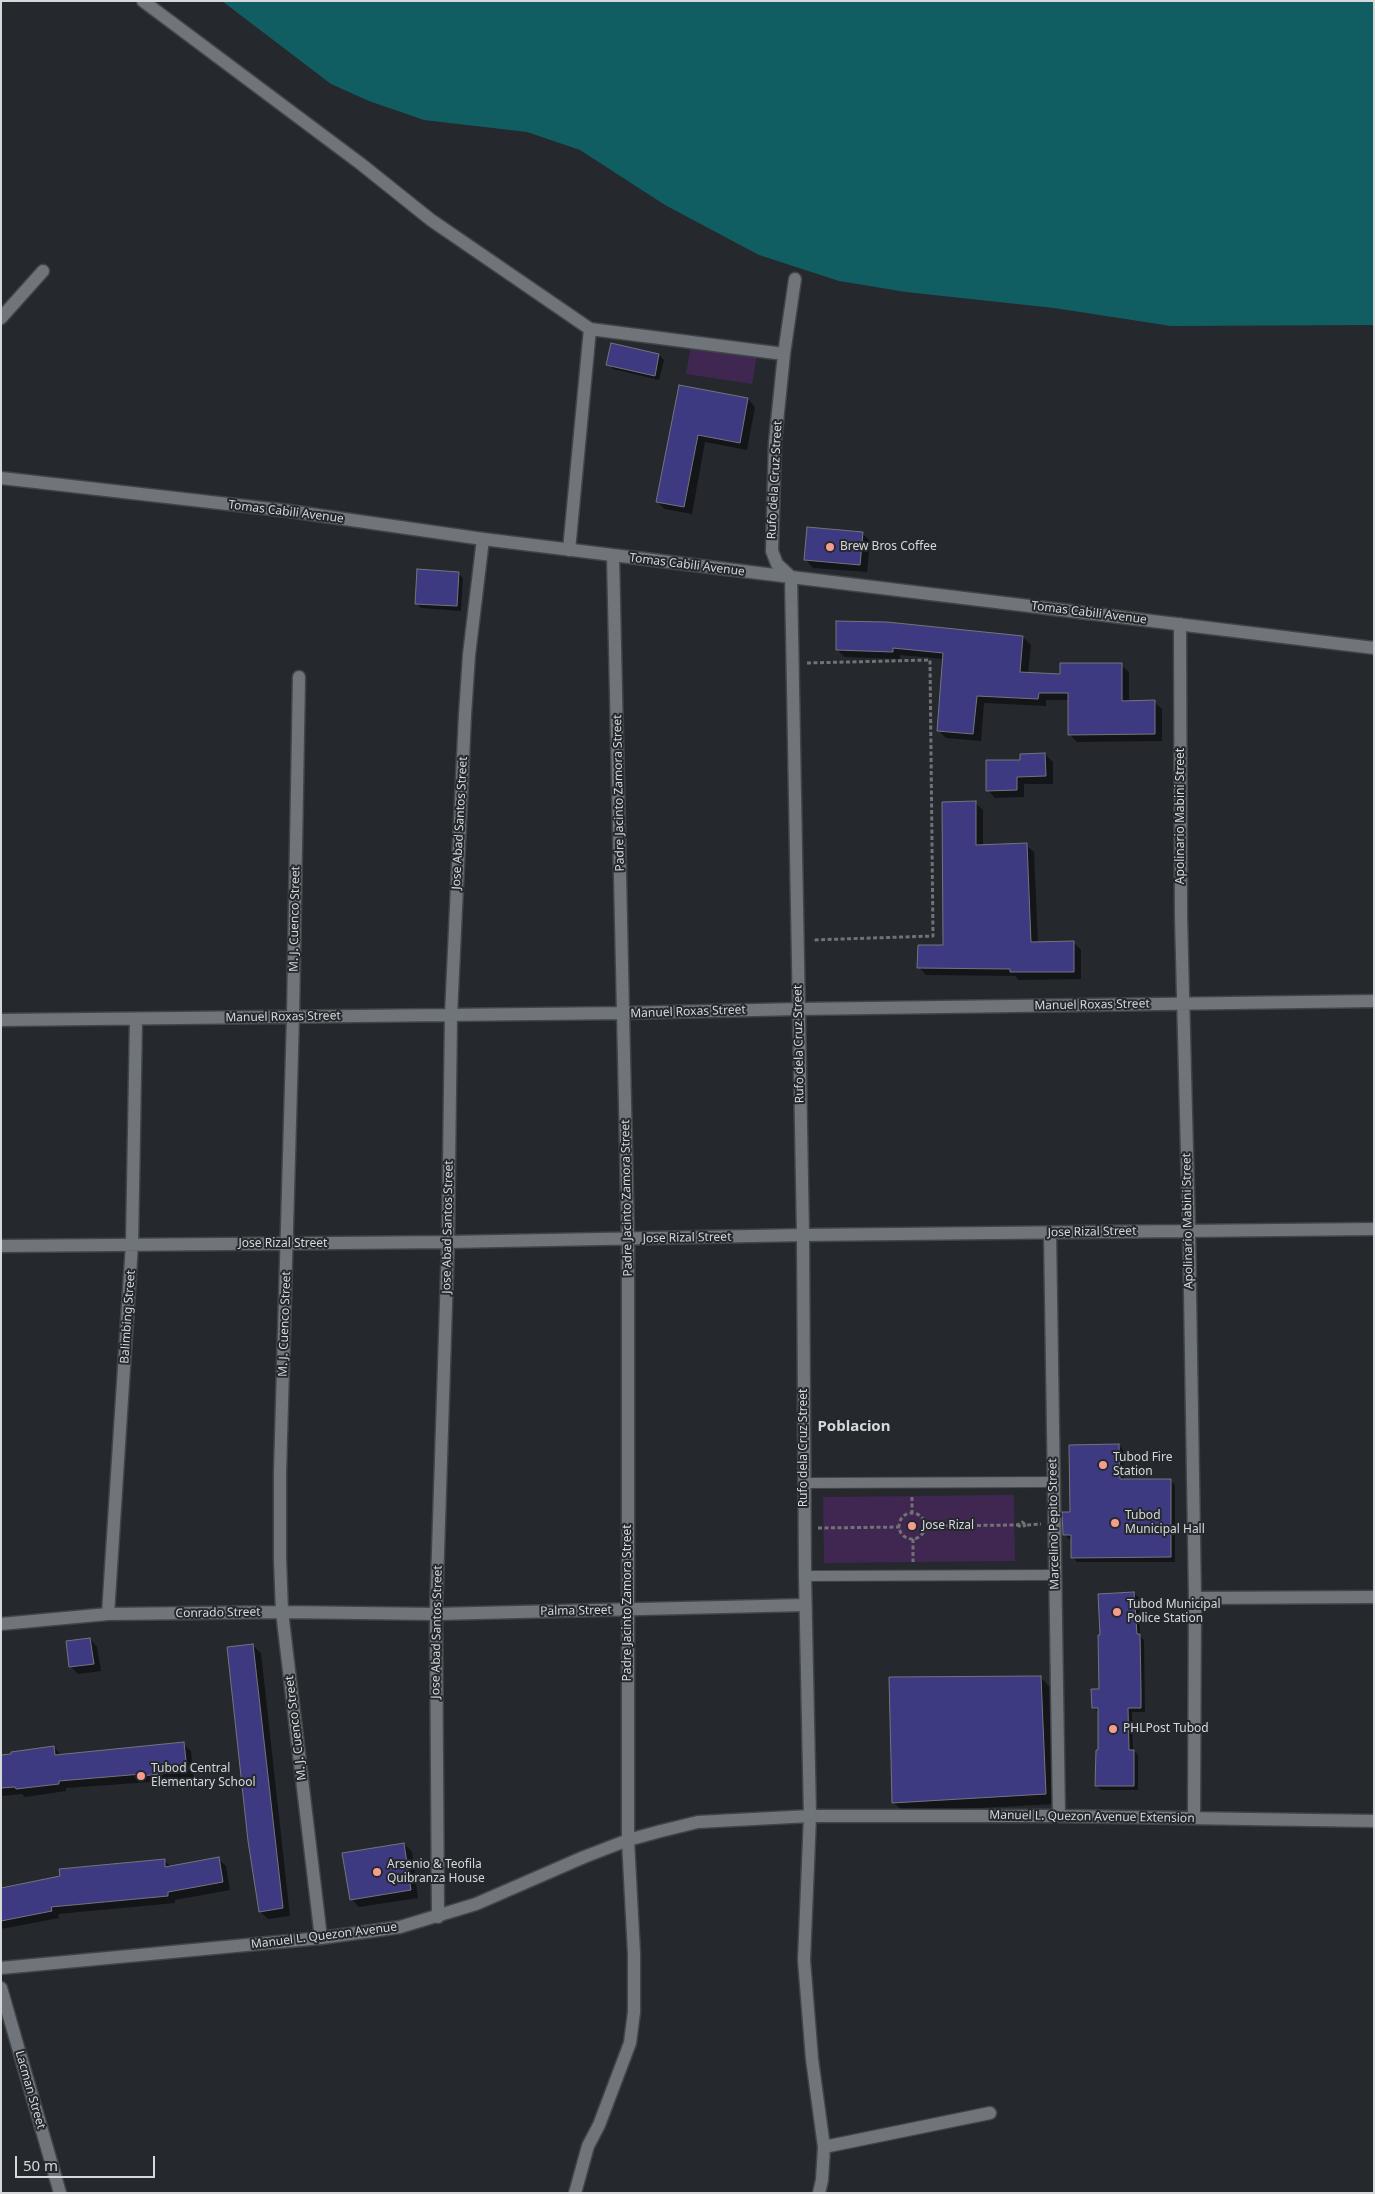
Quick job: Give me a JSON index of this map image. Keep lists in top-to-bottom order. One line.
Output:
{"streets":{"street":["Rufo dela Cruz Street","Tomas Cabili Avenue","Padre Jacinto Zamora Street","Apolinario Mabini Street","Jose Abad Santos Street","M. J. Cuenco Street","Manuel Roxas Street","Jose Rizal Street","Balimbing Street","Marcelino Pepito Street","Palma Street","Conrado Street","Manuel L. Quezon Avenue Extension","Manuel L. Quezon Avenue","Lacman Street"]},"crossings":[["Rufo dela Cruz Street","Tomas Cabili Avenue"],["Rufo dela Cruz Street","Manuel Roxas Street"],["Rufo dela Cruz Street","Jose Rizal Street"],["Rufo dela Cruz Street","Palma Street"],["Rufo dela Cruz Street","Manuel L. Quezon Avenue Extension"],["Rufo dela Cruz Street","Manuel L. Quezon Avenue"],["Tomas Cabili Avenue","Padre Jacinto Zamora Street"],["Tomas Cabili Avenue","Apolinario Mabini Street"],["Tomas Cabili Avenue","Jose Abad Santos Street"],["Padre Jacinto Zamora Street","Manuel Roxas Street"],["Padre Jacinto Zamora Street","Jose Rizal Street"],["Padre Jacinto Zamora Street","Palma Street"],["Padre Jacinto Zamora Street","Manuel L. Quezon Avenue"],["Apolinario Mabini Street","Manuel Roxas Street"],["Apolinario Mabini Street","Jose Rizal Street"],["Apolinario Mabini Street","Manuel L. Quezon Avenue Extension"],["Jose Abad Santos Street","Manuel Roxas Street"],["Jose Abad Santos Street","Jose Rizal Street"],["Jose Abad Santos Street","Palma Street"],["Jose Abad Santos Street","Conrado Street"],["Jose Abad Santos Street","Manuel L. Quezon Avenue"],["M. J. Cuenco Street","Manuel Roxas Street"],["M. J. Cuenco Street","Jose Rizal Street"],["M. J. Cuenco Street","Conrado Street"],["M. J. Cuenco Street","Manuel L. Quezon Avenue"],["Manuel Roxas Street","Balimbing Street"],["Jose Rizal Street","Balimbing Street"],["Jose Rizal Street","Marcelino Pepito Street"],["Balimbing Street","Conrado Street"],["Marcelino Pepito Street","Manuel L. Quezon Avenue Extension"],["Palma Street","Conrado Street"],["Manuel L. Quezon Avenue Extension","Manuel L. Quezon Avenue"]],"districts":["Poblacion"],"places":["Brew Bros Coffee","Tubod Fire Station","Tubod Municipal Hall","Jose Rizal","Tubod Municipal Police Station","PHLPost Tubod","Tubod Central Elementary School","Arsenio & Teofila Quibranza House"],"scale_bar":"50 m"}
